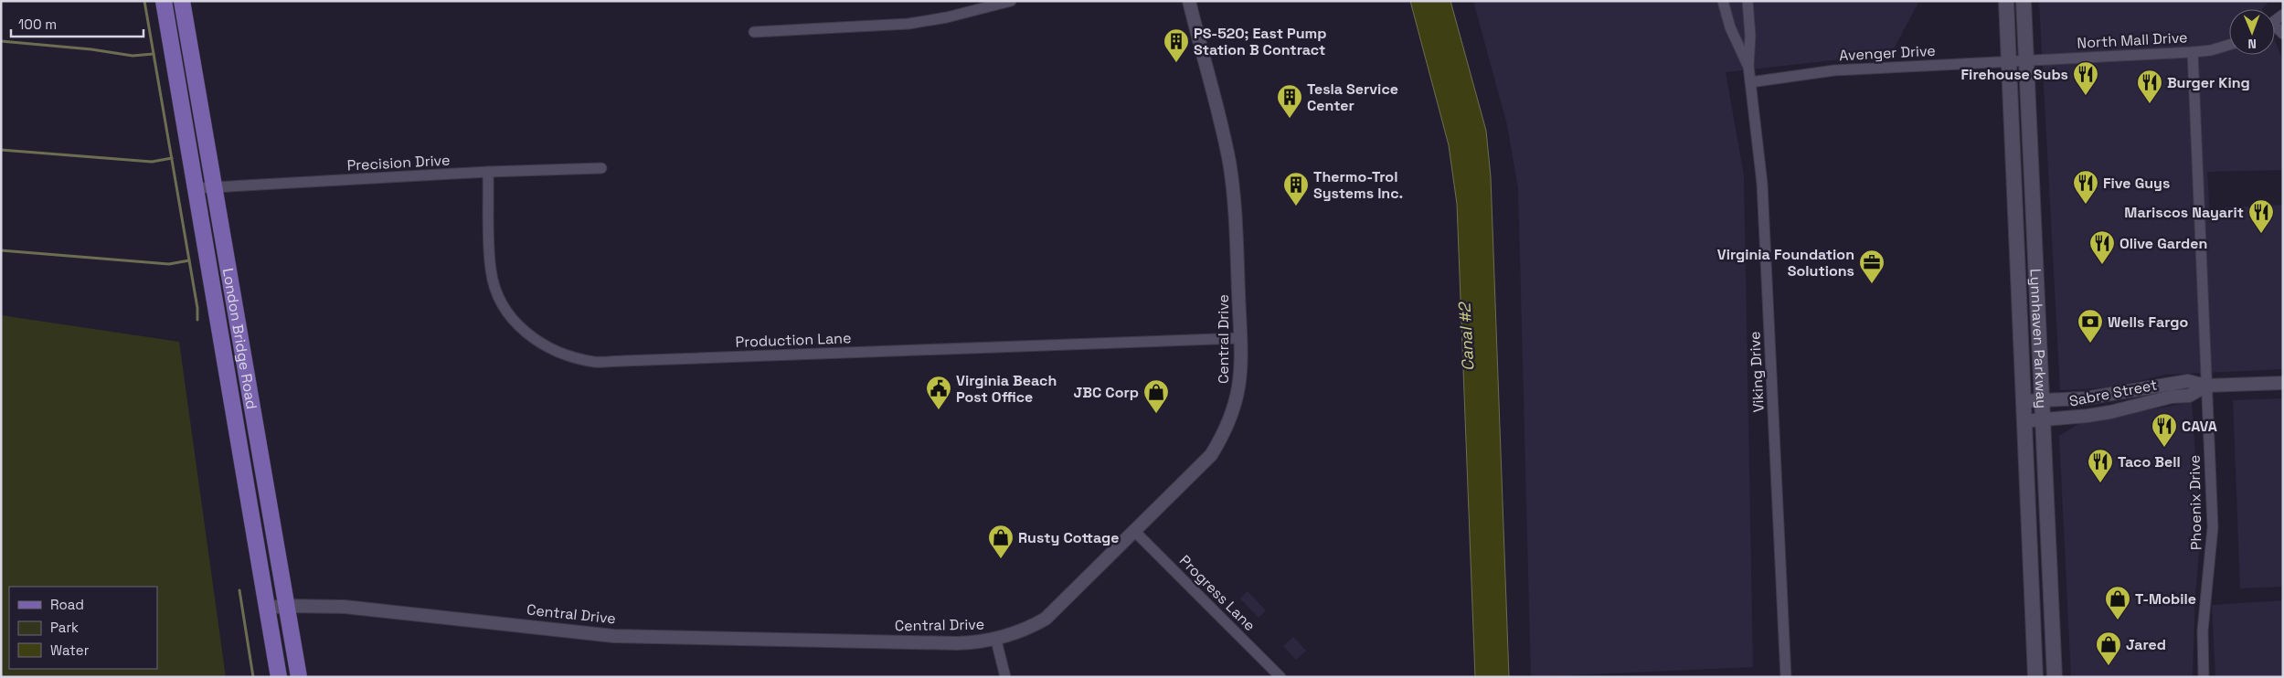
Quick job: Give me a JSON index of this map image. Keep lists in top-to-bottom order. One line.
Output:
{"streets":{"main road":["London Bridge Road","Lynnhaven Parkway"],"street":["North Mall Drive","Avenger Drive","Precision Drive","Central Drive","Production Lane","Viking Drive","Sabre Street","Phoenix Drive","Progress Lane"]},"crossings":[["North Mall Drive","Avenger Drive"],["North Mall Drive","Lynnhaven Parkway"],["North Mall Drive","Phoenix Drive"],["Avenger Drive","Lynnhaven Parkway"],["Avenger Drive","Viking Drive"],["Precision Drive","London Bridge Road"],["Precision Drive","Production Lane"],["London Bridge Road","Central Drive"],["Central Drive","Production Lane"],["Central Drive","Progress Lane"],["Lynnhaven Parkway","Sabre Street"],["Sabre Street","Phoenix Drive"]],"water":["Canal #2"],"places":{"building":["PS-520; East Pump Station B Contract","Tesla Service Center","Thermo-Trol Systems Inc."],"restaurant":["Firehouse Subs","Burger King","Five Guys","Mariscos Nayarit","Olive Garden","CAVA","Taco Bell"],"office":["Virginia Foundation Solutions"],"bank":["Wells Fargo"],"public building":["Virginia Beach Post Office"],"shop":["JBC Corp","Rusty Cottage","T-Mobile","Jared"]},"legend":["Road","Park","Water"],"scale_bar":"100 m","north":"bottom"}
